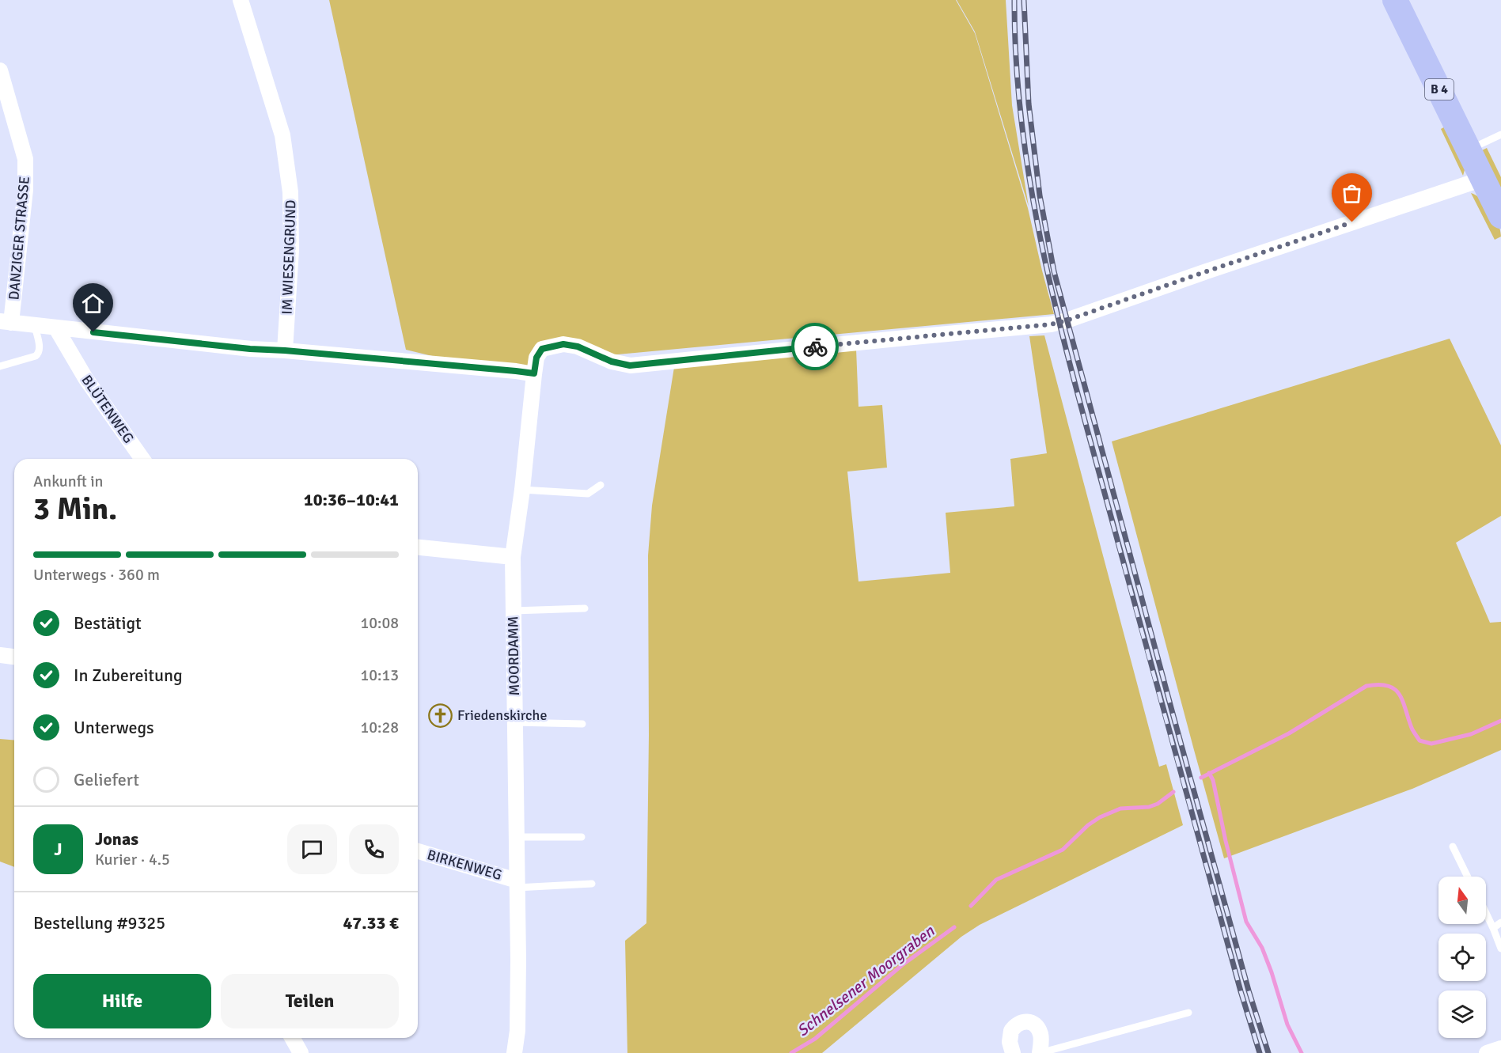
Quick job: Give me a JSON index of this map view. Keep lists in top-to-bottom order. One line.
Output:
{"streets":{"main road":["B 4"],"street":["DANZIGER STRASSE","IM WIESENGRUND","BLÜTENWEG","MOORDAMM","BIRKENWEG"]},"crossings":[["B 4","MOORDAMM"],["MOORDAMM","BIRKENWEG"]],"water":["Schnelsener Moorgraben"],"places":{"church":["Friedenskirche"]},"north":"top","page":{"heading":["3 Min.","Ankunft in","10:36–10:41"],"panel":["Jonas","Kurier · 4.5","Bestellung #9325","47.33 €"],"bar":"Unterwegs · 360 m","list":[["Bestätigt","10:08"],["In Zubereitung","10:13"],["Unterwegs","10:28"],"Geliefert"],"round":"J","buttons":["Hilfe","Teilen"]}}
